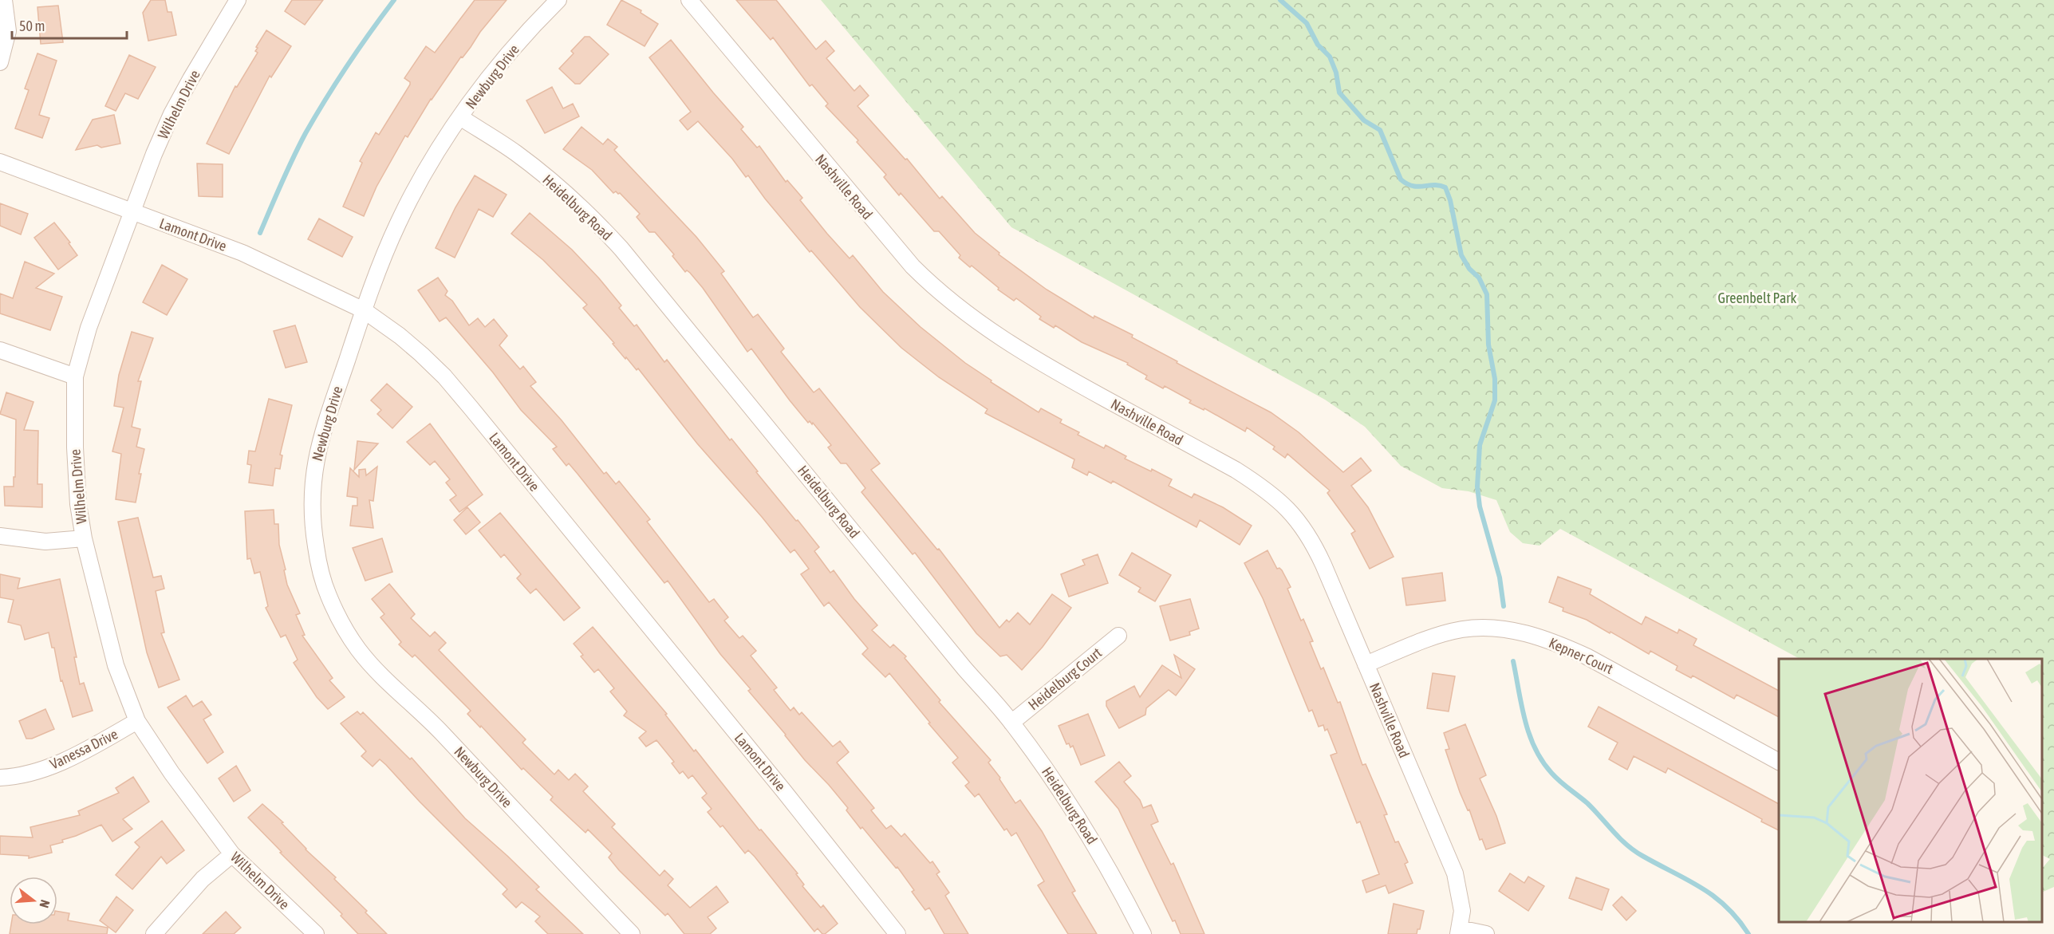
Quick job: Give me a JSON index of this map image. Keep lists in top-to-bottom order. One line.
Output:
{"streets":{"street":["Newburg Drive","Wilhelm Drive","Nashville Road","Heidelburg Road","Lamont Drive","Kepner Court","Heidelburg Court","Vanessa Drive"]},"crossings":[["Newburg Drive","Heidelburg Road"],["Newburg Drive","Lamont Drive"],["Wilhelm Drive","Lamont Drive"],["Wilhelm Drive","Vanessa Drive"],["Nashville Road","Kepner Court"],["Heidelburg Road","Heidelburg Court"]],"parks":["Greenbelt Park"],"scale_bar":"50 m","north":"right"}
